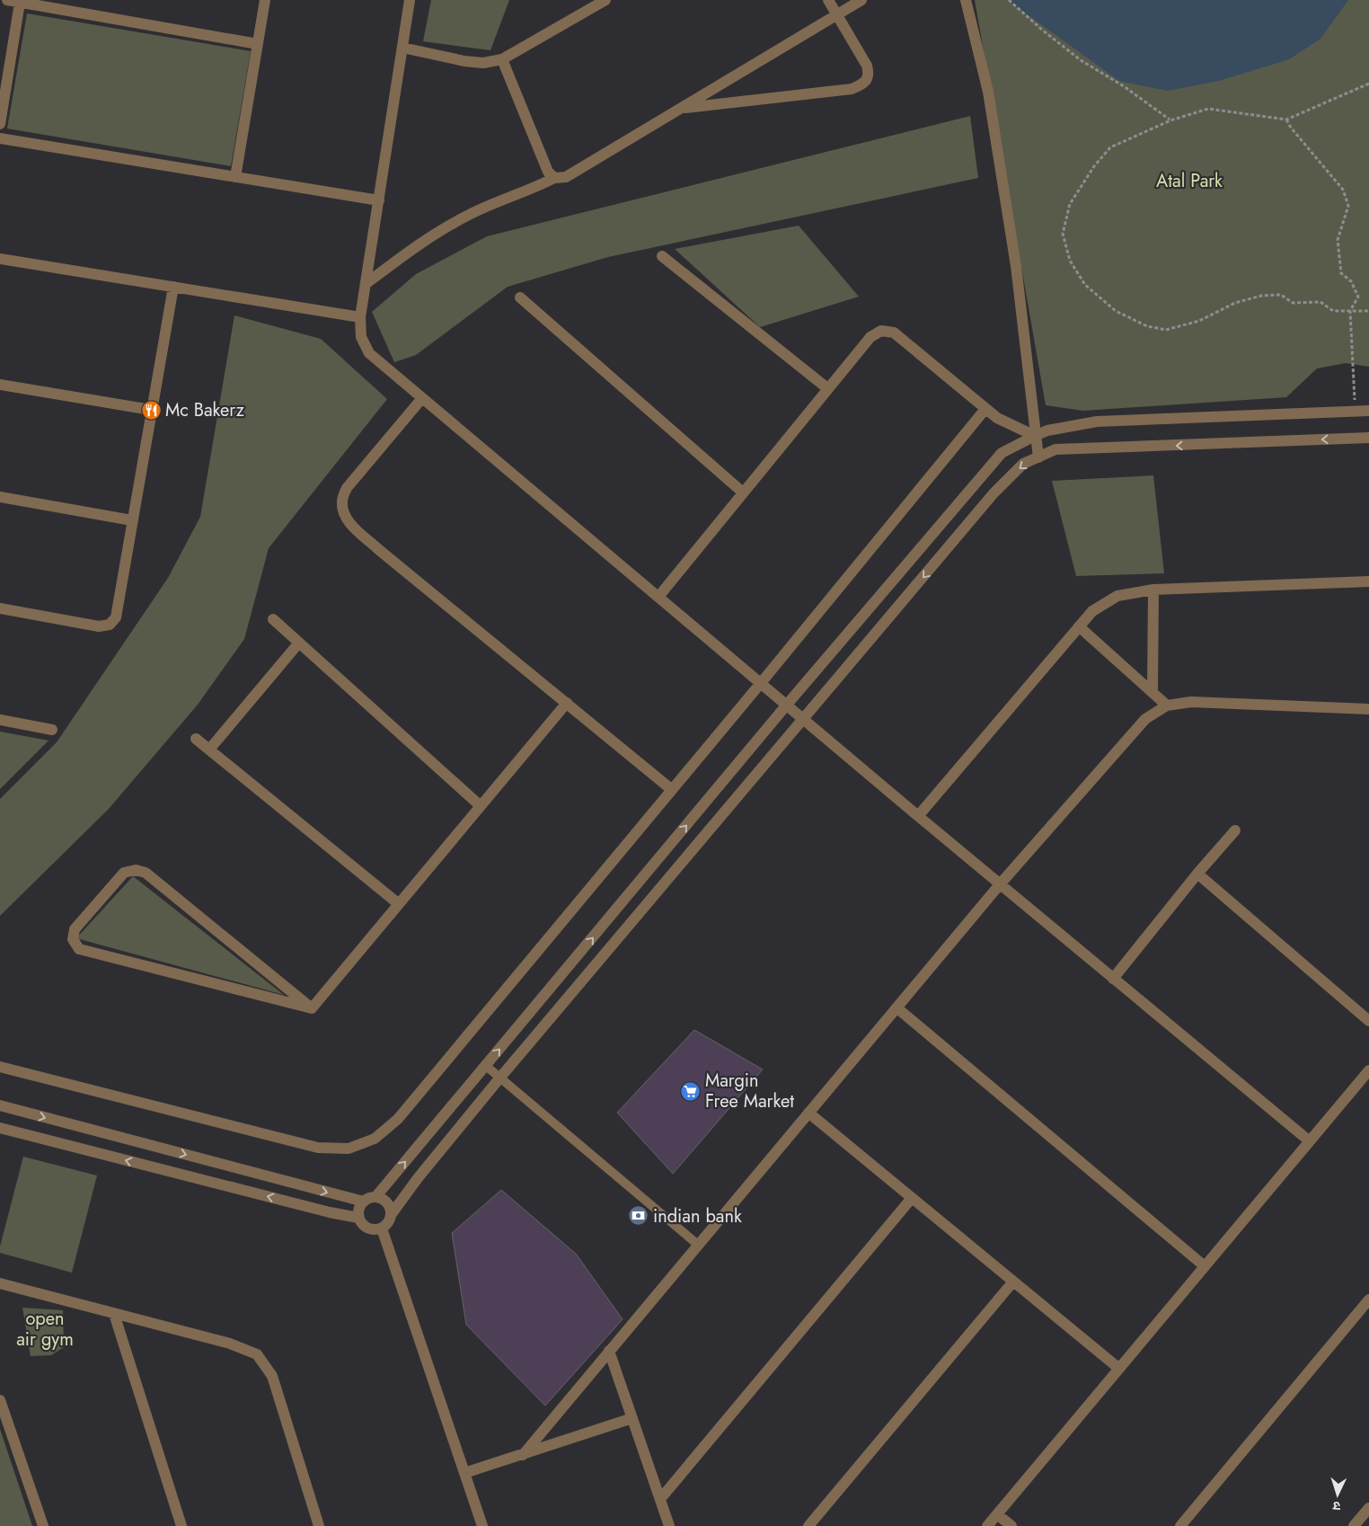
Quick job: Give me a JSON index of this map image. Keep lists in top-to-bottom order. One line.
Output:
{"parks":["Atal Park","open air gym"],"places":{"restaurant":["Mc Bakerz"],"supermarket":["Margin Free Market"],"bank":["indian bank"]},"north":"bottom"}
